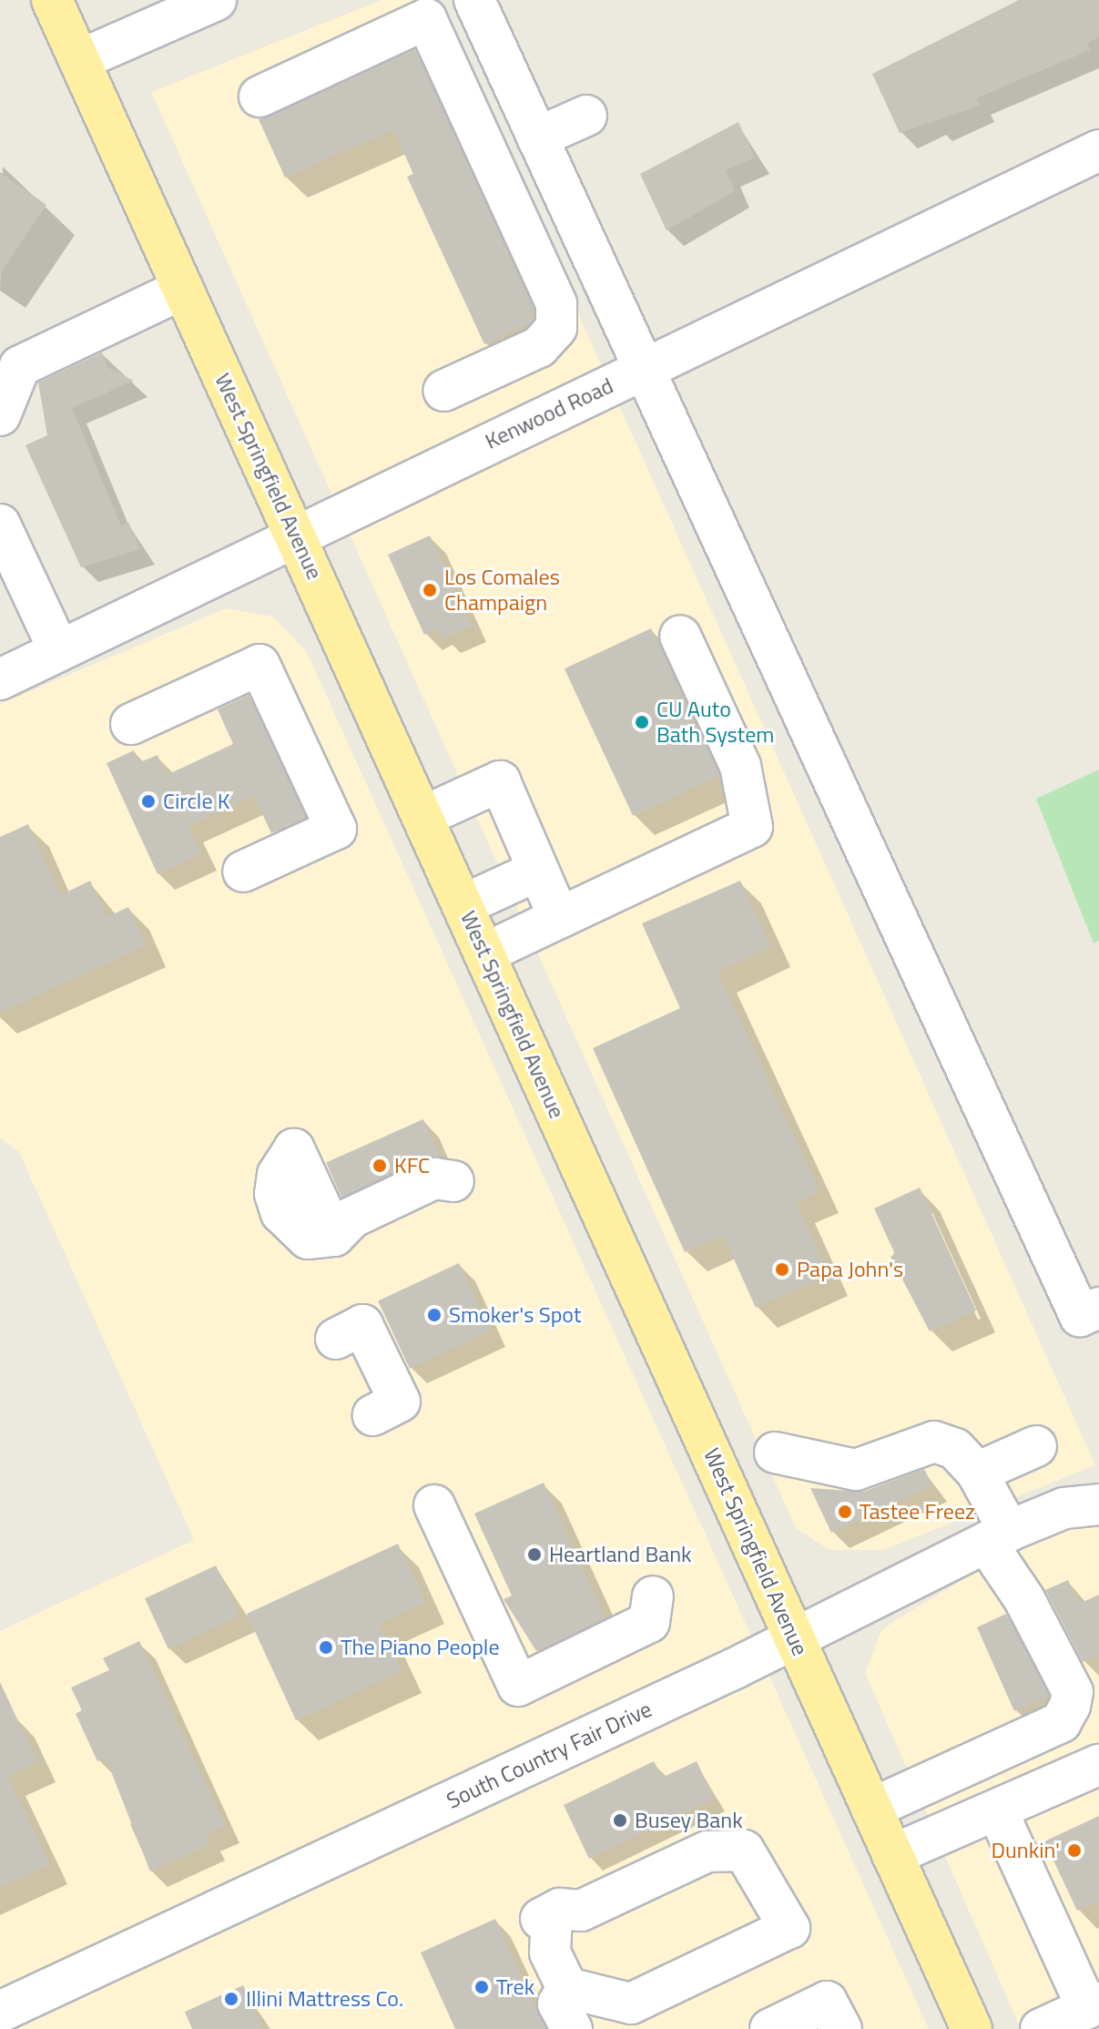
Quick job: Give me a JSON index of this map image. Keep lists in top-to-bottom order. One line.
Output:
{"streets":{"main road":["West Springfield Avenue"],"street":["Kenwood Road","South Country Fair Drive"]},"crossings":[["Kenwood Road","West Springfield Avenue"],["West Springfield Avenue","South Country Fair Drive"]],"places":["Los Comales Champaign","CU Auto Bath System","Circle K","KFC","Papa John's","Smoker's Spot","Tastee Freez","Heartland Bank","The Piano People","Busey Bank","Dunkin'","Trek","Illini Mattress Co."]}
